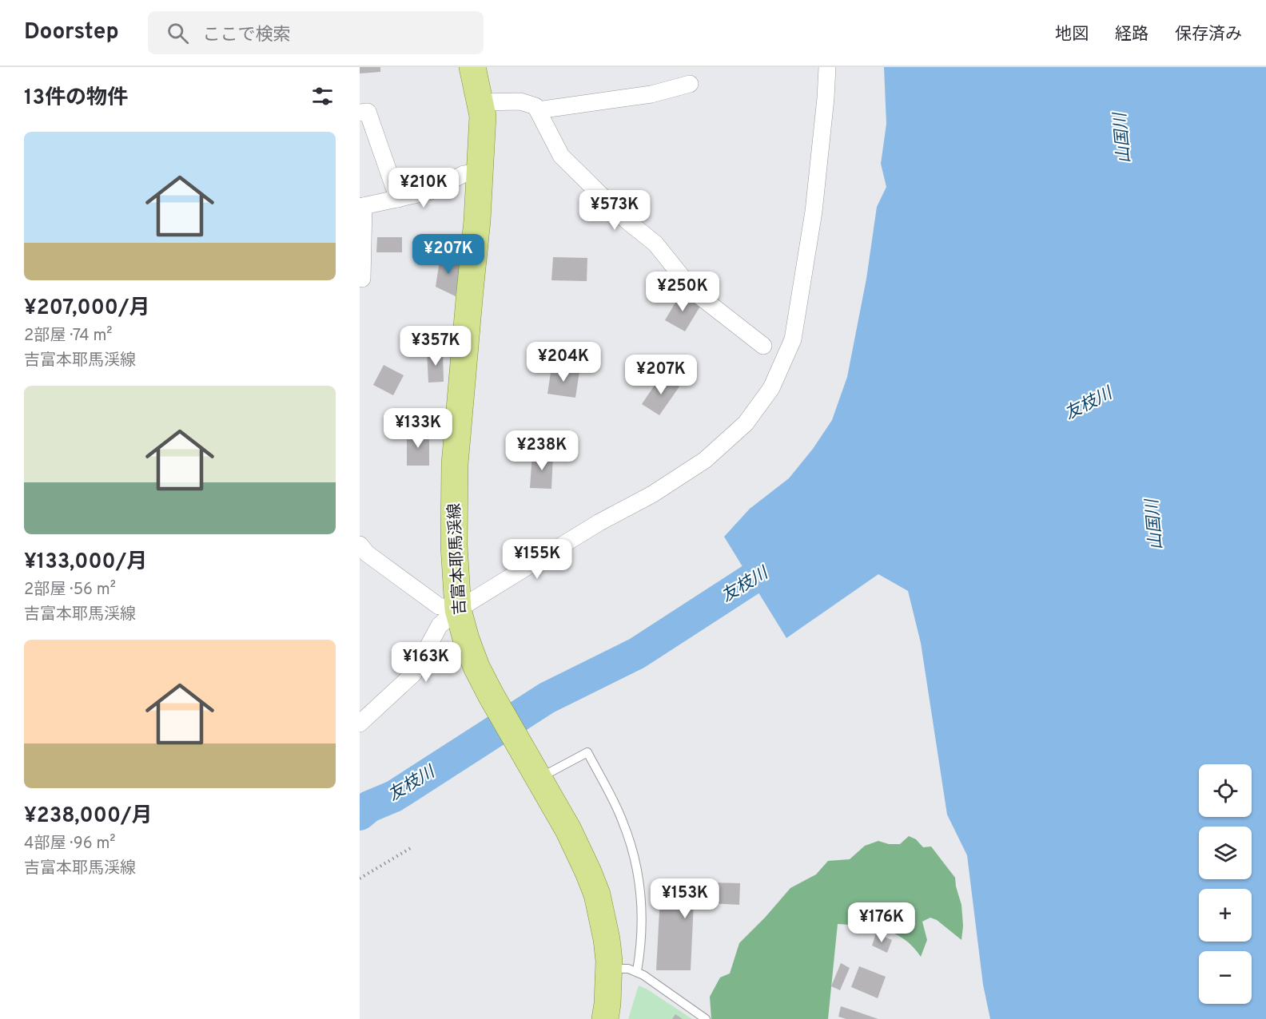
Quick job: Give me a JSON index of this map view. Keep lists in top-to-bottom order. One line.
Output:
{"streets":{"main road":["吉富本耶馬渓線"]},"water":["山国川","友枝川"],"page":{"header":"Doorstep","search":"ここで検索","nav":["地図","経路","保存済み"],"heading":"13件の物件","list":[{"name":"¥207,000/月","note":"2部屋 · 74 m² · 吉富本耶馬渓線"},{"name":"¥133,000/月","note":"2部屋 · 56 m² · 吉富本耶馬渓線"},{"name":"¥238,000/月","note":"4部屋 · 96 m² · 吉富本耶馬渓線"}],"price":["¥210K","¥573K","¥207K","¥250K","¥357K","¥204K","¥207K","¥133K","¥238K","¥155K","¥163K","¥153K","¥176K"],"map_buttons":["+","−"]}}
